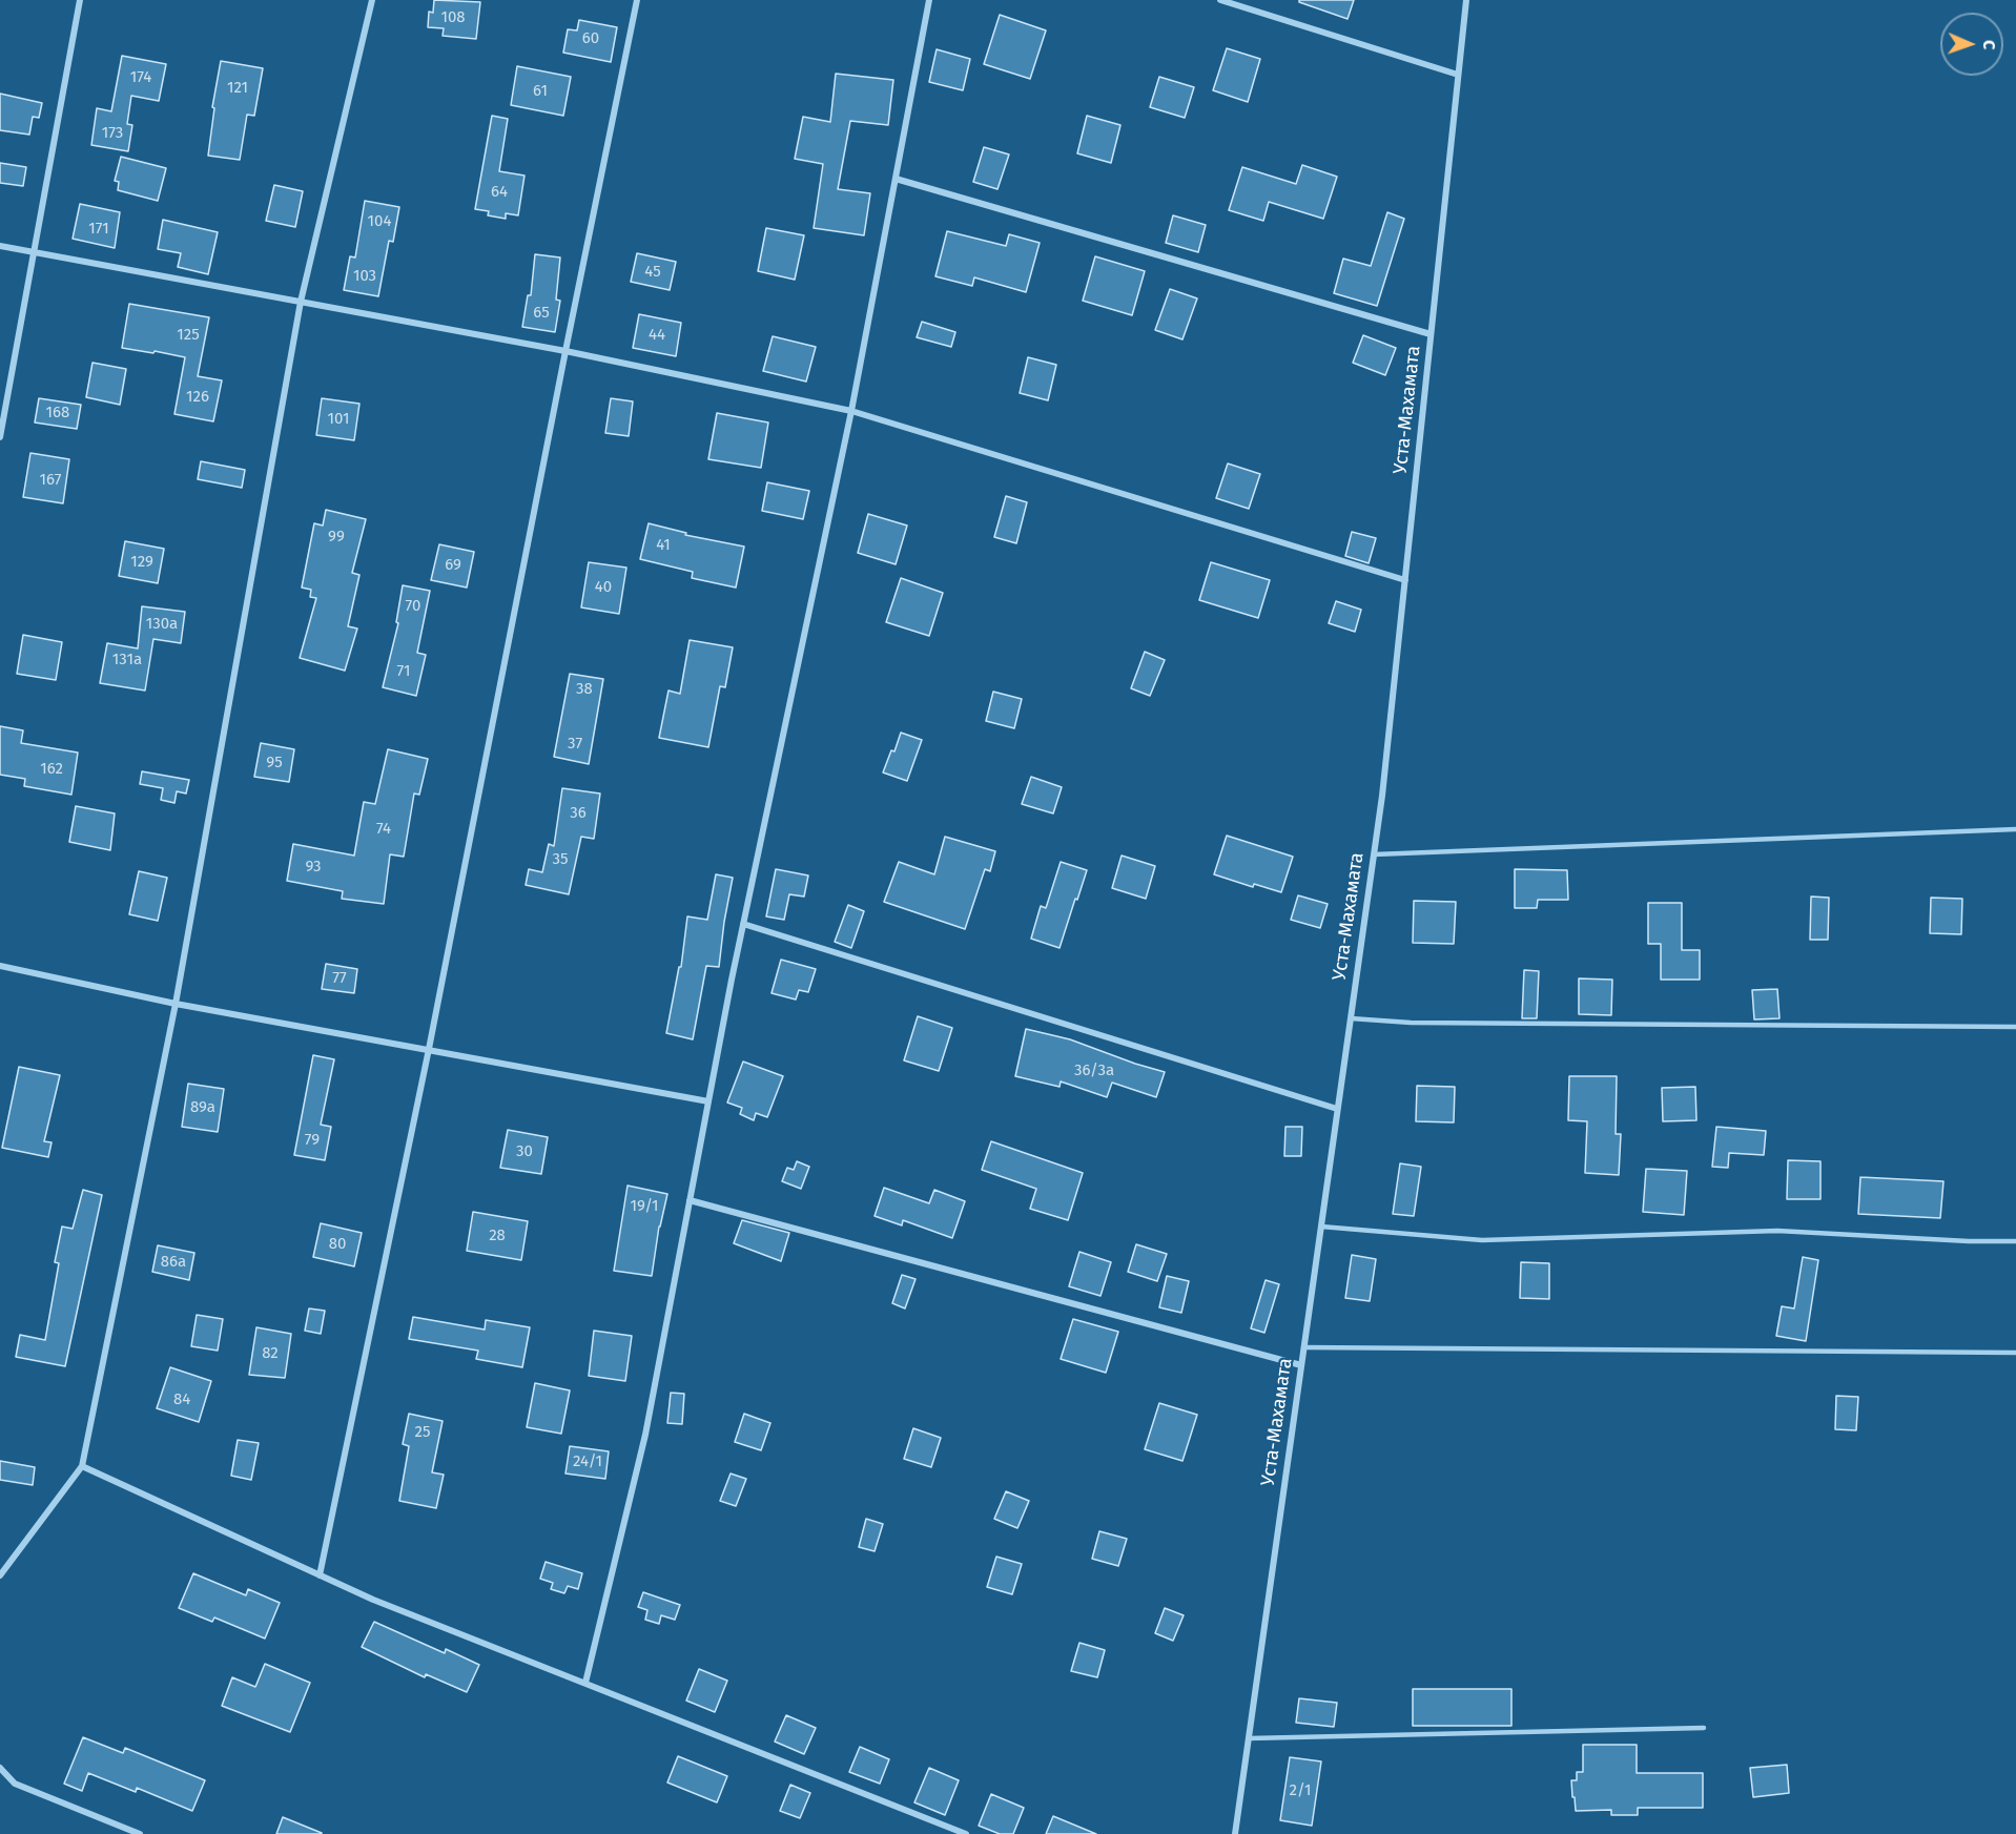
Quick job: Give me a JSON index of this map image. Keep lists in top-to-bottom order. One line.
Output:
{"streets":{"street":["Уста-Махамата"]},"house_numbers":["108","60","174","121","61","173","64","104","171","45","103","65","125","44","126","168","101","167","99","41","129","69","40","70","130а","131а","71","38","37","95","162","36","74","35","93","77","36/3а","89а","79","30","19/1","28","80","86а","82","84","25","24/1","2/1"],"north":"right"}
